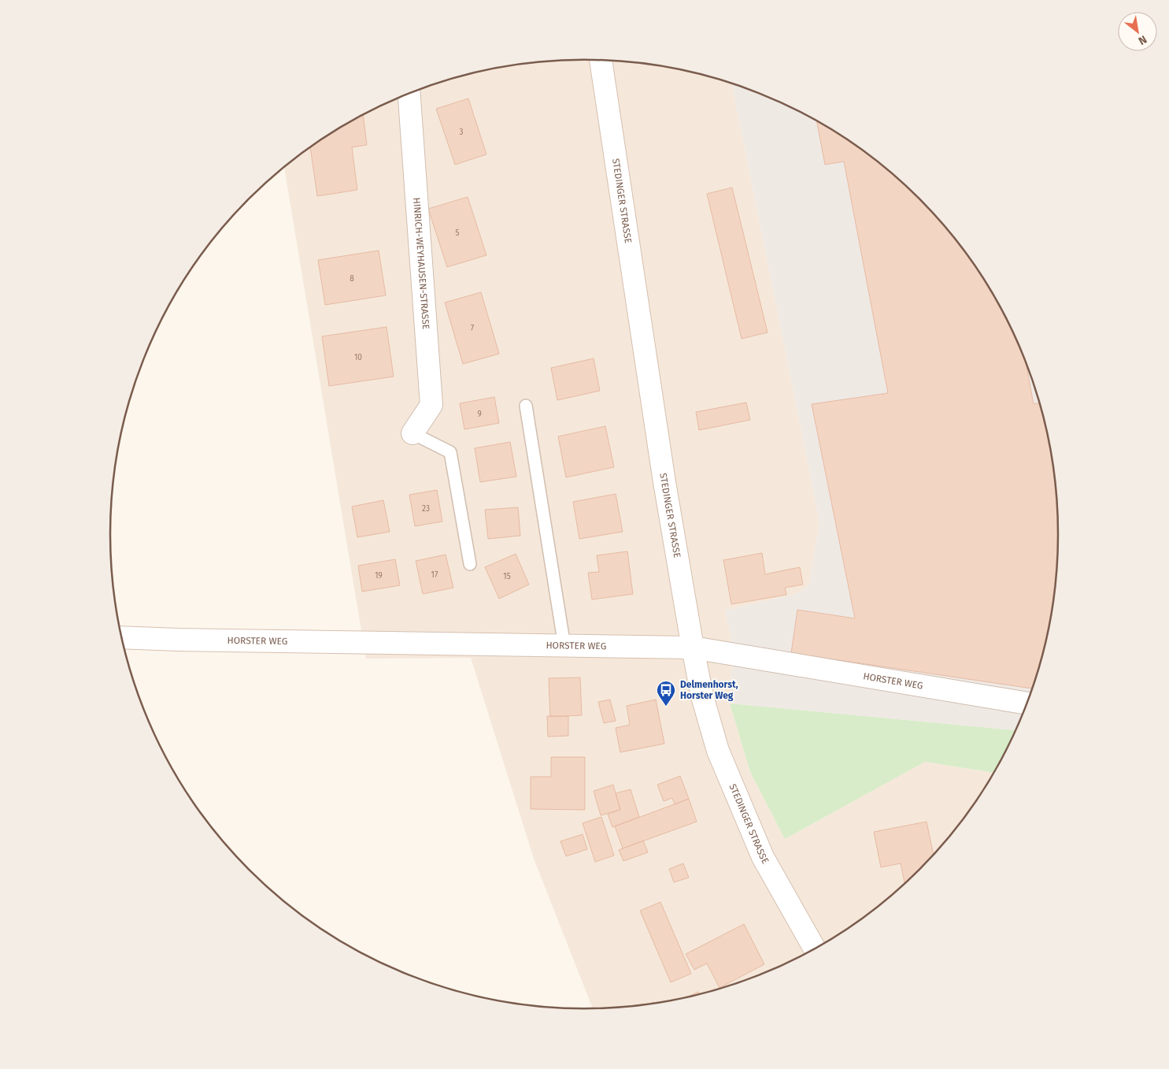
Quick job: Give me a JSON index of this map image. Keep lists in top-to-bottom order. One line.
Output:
{"streets":{"street":["STEDINGER STRASSE","HINRICH-WEYHAUSEN-STRASSE","HORSTER WEG"]},"crossings":[["STEDINGER STRASSE","HORSTER WEG"]],"places":{"bus stop":["Delmenhorst, Horster Weg"]},"house_numbers":["3","5","8","7","10","9","23","17","19","15"],"north":"bottom right"}
